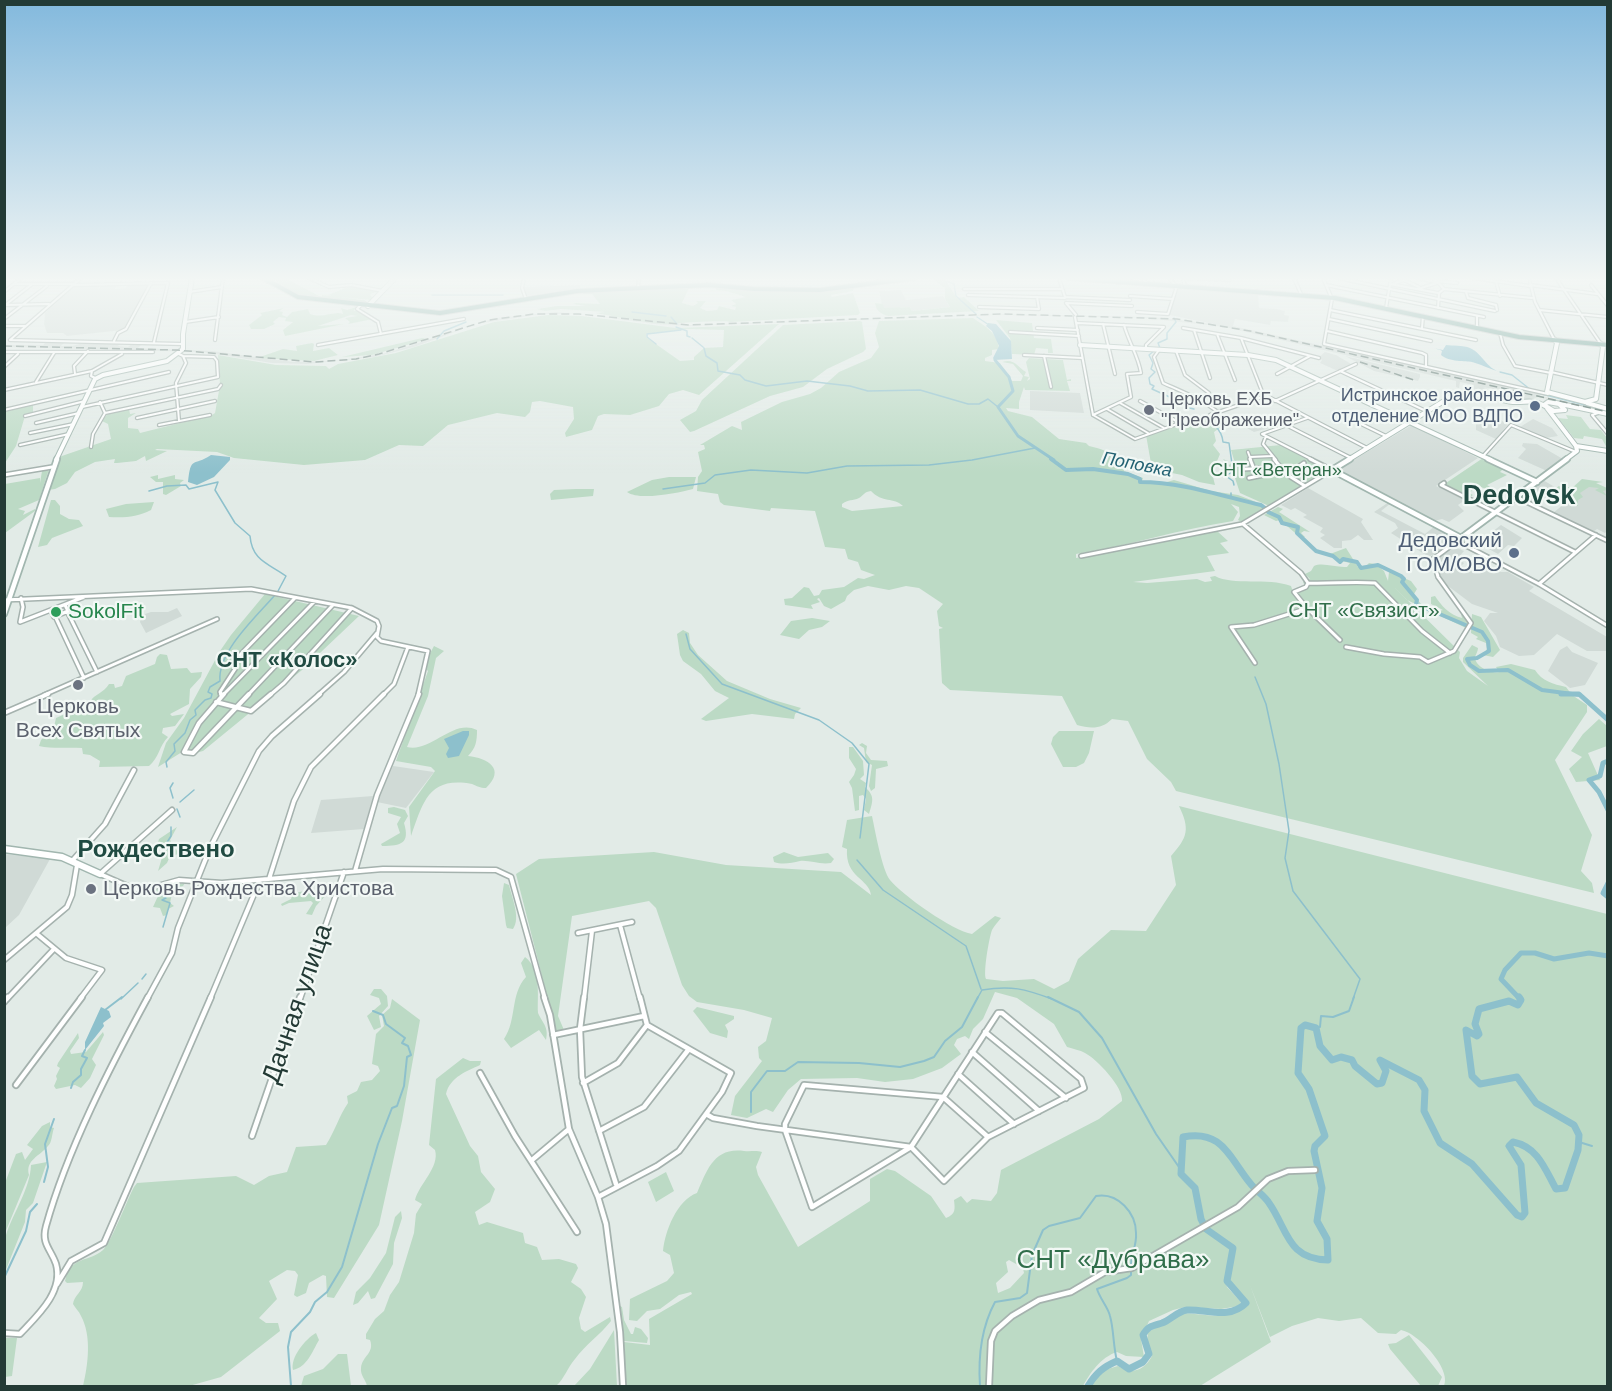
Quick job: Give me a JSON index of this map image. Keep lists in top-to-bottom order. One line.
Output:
{"streets":{"street":["Дачная улица"]},"districts":["Dedovsk","СНТ «Колос»","Рождествено"],"water":["Поповка"],"parks":["СНТ «Ветеран»","СНТ «Связист»","СНТ «Дубрава»"],"places":["Истринское районное отделение МОО ВДПО","Церковь ЕХБ \"Преображение\"","Дедовский ГОМ/ОВО","SokolFit","Церковь Всех Святых","Церковь Рождества Христова"]}
